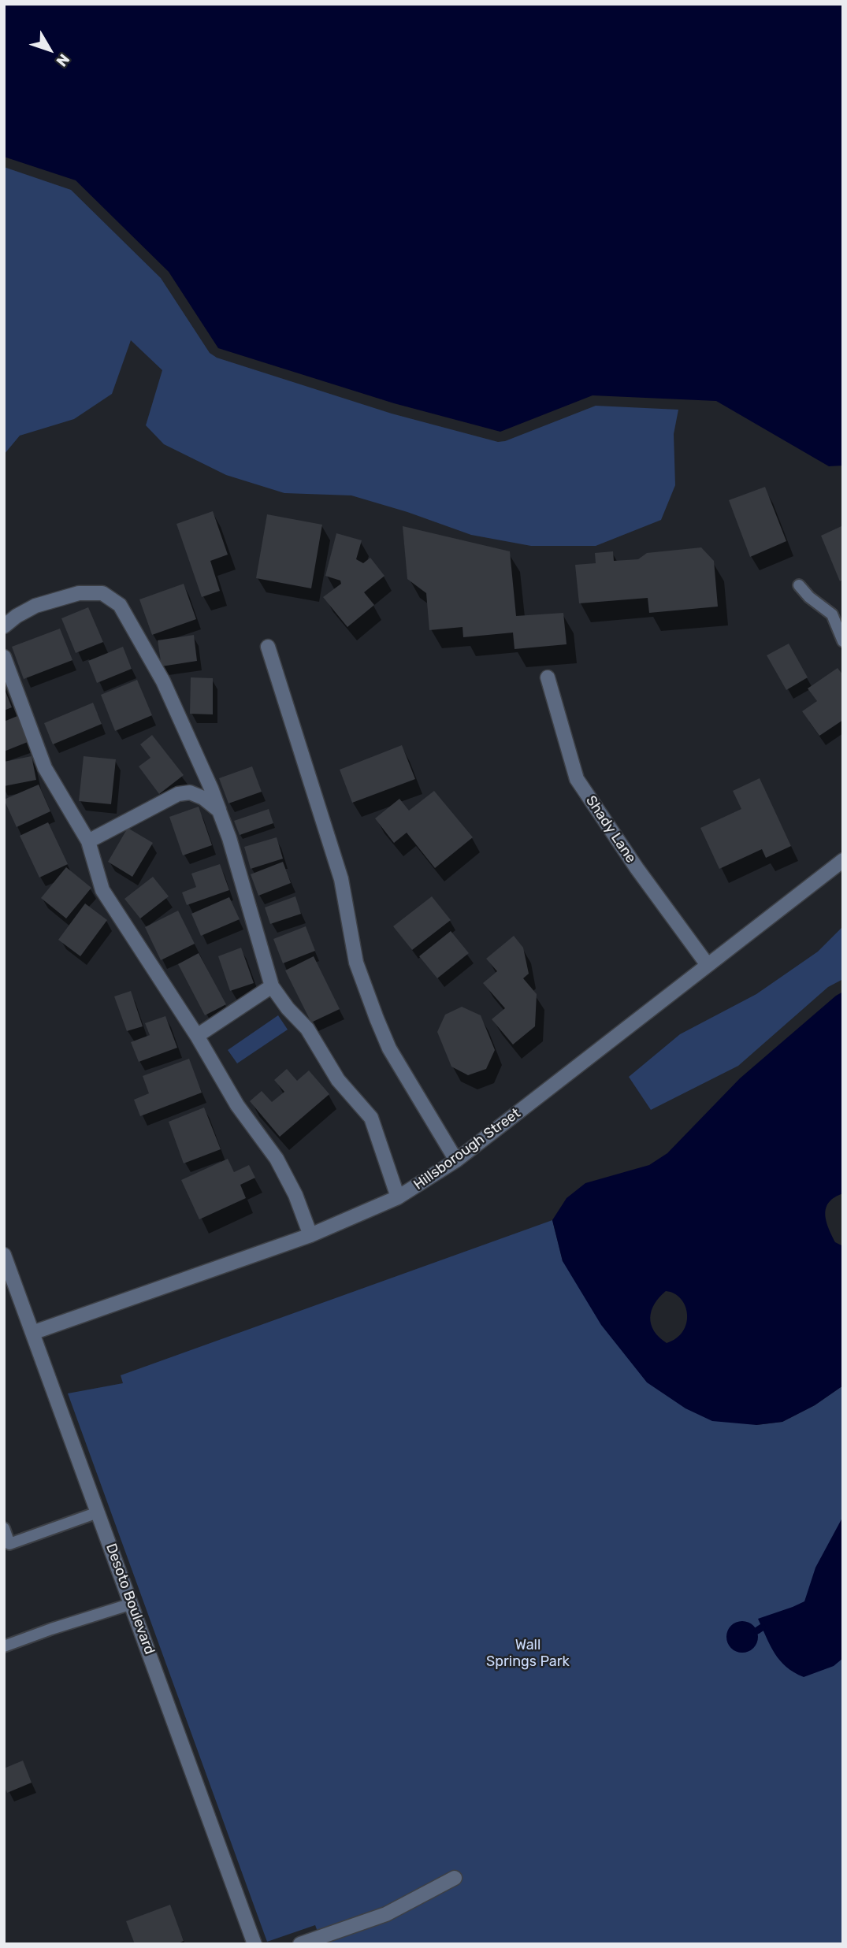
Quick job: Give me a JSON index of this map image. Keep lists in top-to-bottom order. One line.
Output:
{"streets":{"street":["Shady Lane","Hillsborough Street","Desoto Boulevard"]},"crossings":[["Shady Lane","Hillsborough Street"],["Hillsborough Street","Desoto Boulevard"]],"parks":["Wall Springs Park"],"north":"bottom right"}
